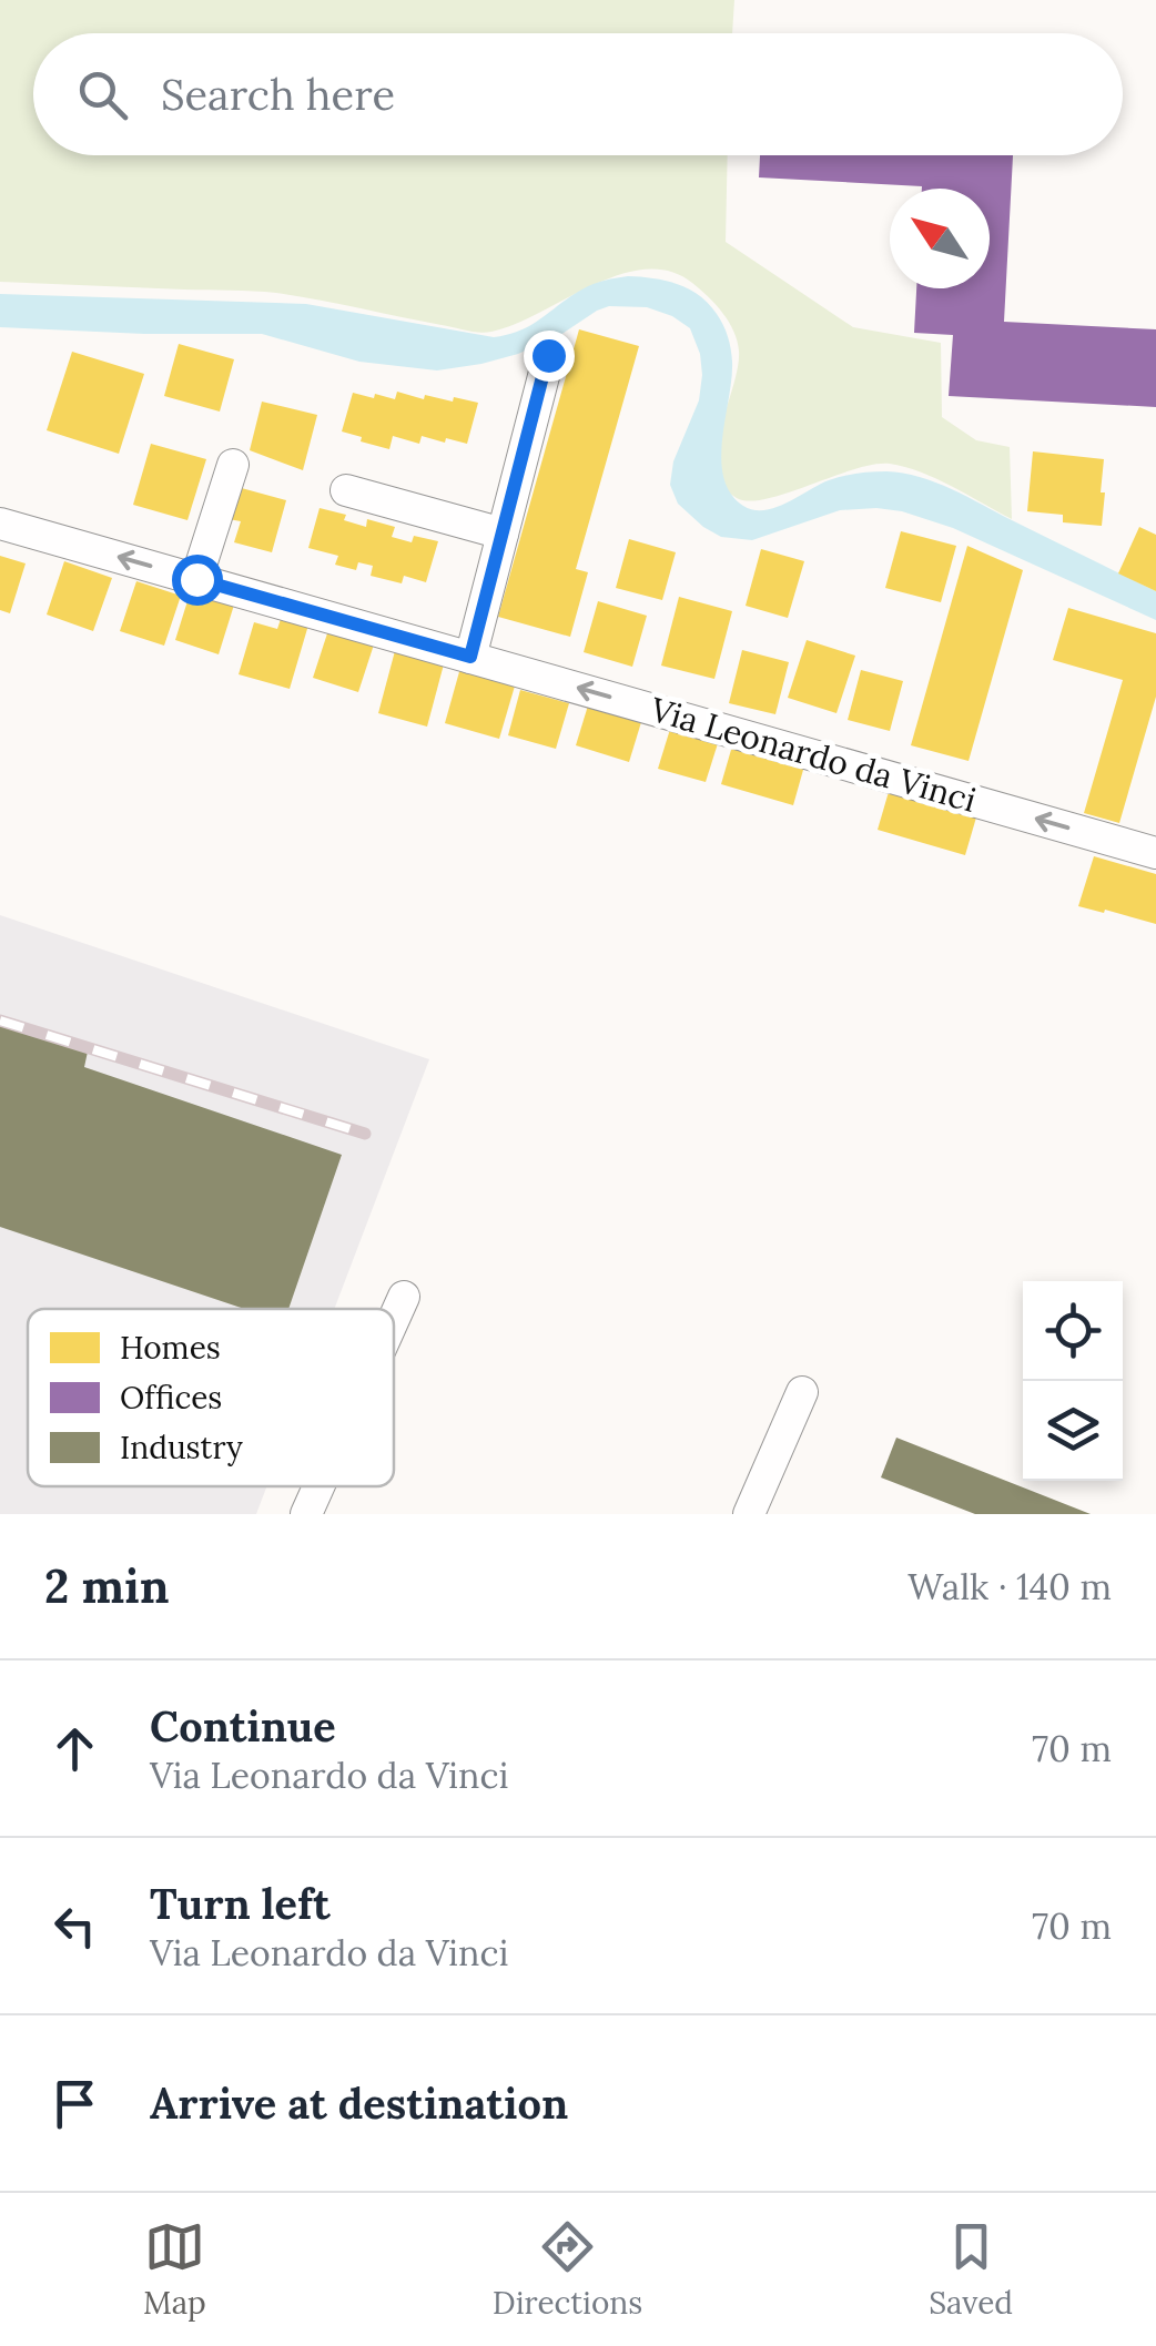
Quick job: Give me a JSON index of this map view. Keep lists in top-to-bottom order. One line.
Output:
{"streets":{"street":["Via Leonardo da Vinci"]},"one_way":["Via Leonardo da Vinci"],"legend":["Homes","Offices","Industry"],"north":"top left","page":{"search":"Search here","heading":["2 min","Walk · 140 m"],"list":[["Continue","Via Leonardo da Vinci","70 m"],["Turn left","Via Leonardo da Vinci","70 m"],"Arrive at destination"],"nav":["Map","Directions","Saved"]}}
